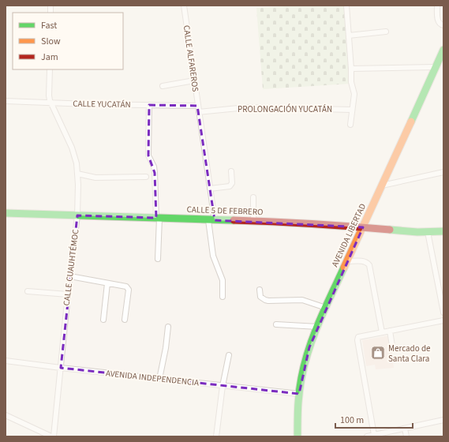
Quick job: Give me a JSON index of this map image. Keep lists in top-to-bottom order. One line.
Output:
{"streets":{"street":["CALLE ALFAREROS","CALLE YUCATÁN","PROLONGACIÓN YUCATÁN","CALLE 5 DE FEBRERO","AVENIDA LIBERTAD","CALLE CUAUHTÉMOC","AVENIDA INDEPENDENCIA"]},"crossings":[["CALLE ALFAREROS","CALLE YUCATÁN"],["CALLE ALFAREROS","PROLONGACIÓN YUCATÁN"],["CALLE ALFAREROS","CALLE 5 DE FEBRERO"],["CALLE YUCATÁN","CALLE CUAUHTÉMOC"],["CALLE 5 DE FEBRERO","AVENIDA LIBERTAD"],["CALLE 5 DE FEBRERO","CALLE CUAUHTÉMOC"],["AVENIDA LIBERTAD","AVENIDA INDEPENDENCIA"],["CALLE CUAUHTÉMOC","AVENIDA INDEPENDENCIA"]],"places":{"shop":["Mercado de Santa Clara"]},"legend":["Fast","Slow","Jam"],"scale_bar":"100 m"}
